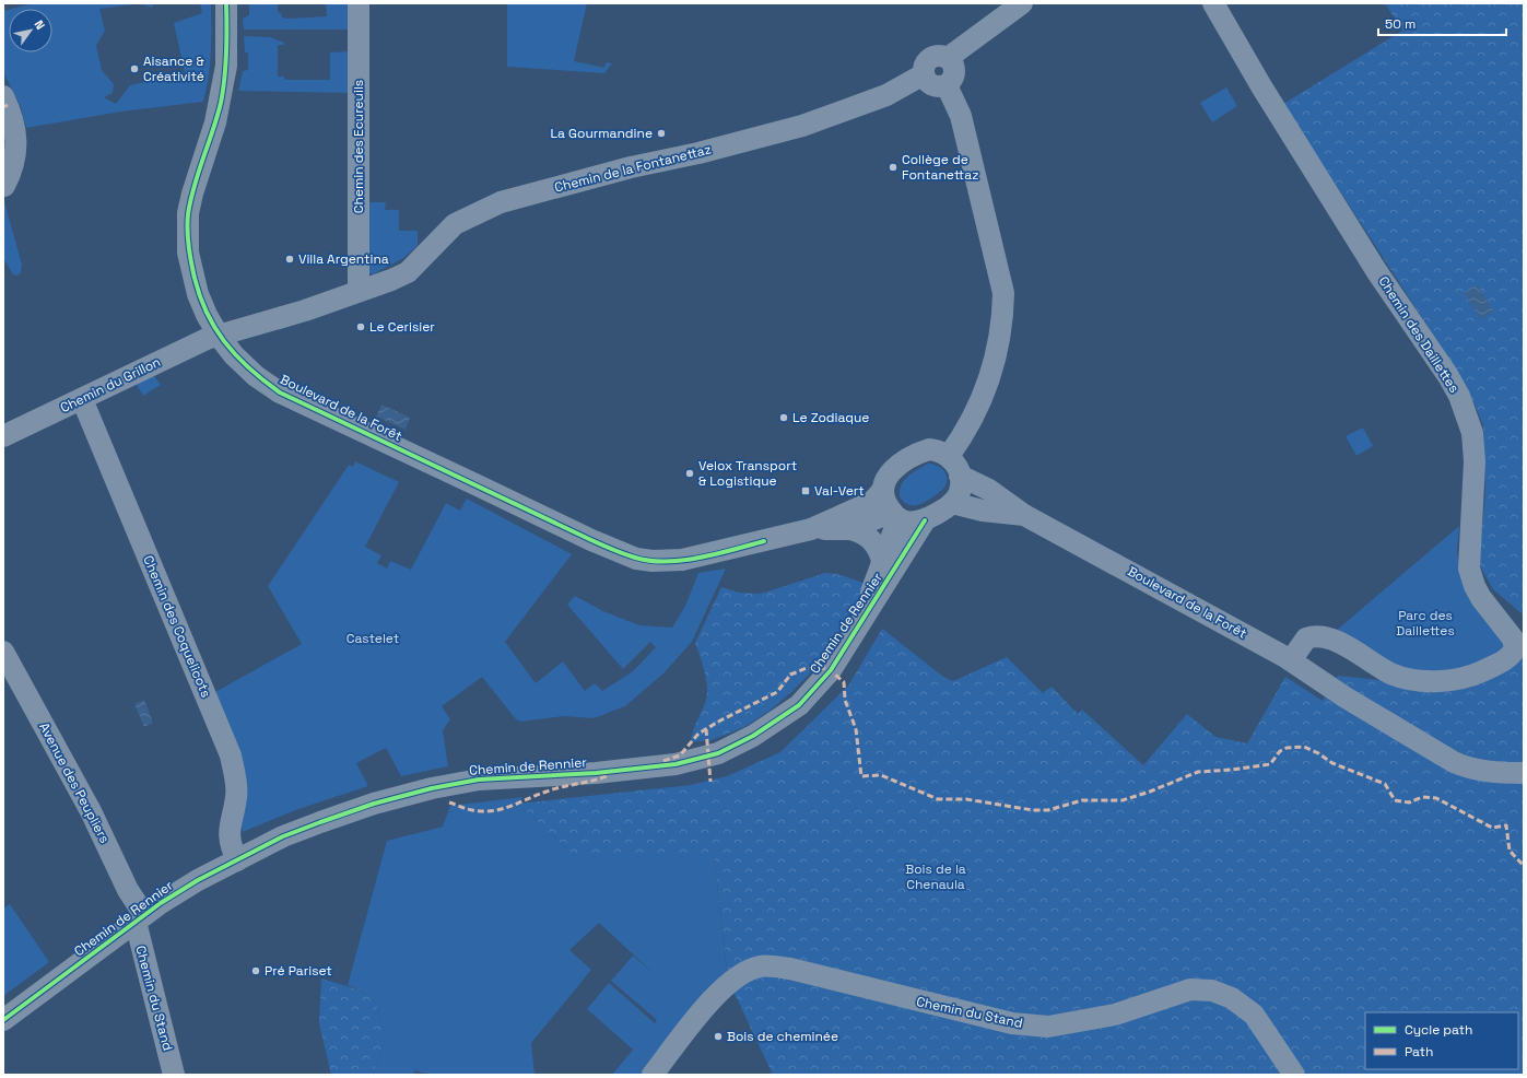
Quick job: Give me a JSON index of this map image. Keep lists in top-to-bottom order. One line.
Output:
{"streets":{"street":["Chemin des Ecureuils","Chemin de la Fontanettaz","Chemin des Daillettes","Chemin du Grillon","Boulevard de la Forêt","Chemin de Rennier","Chemin des Coquelicots","Avenue des Peupliers","Chemin du Stand"]},"crossings":[["Chemin des Ecureuils","Chemin de la Fontanettaz"],["Chemin des Ecureuils","Chemin du Grillon"],["Chemin de la Fontanettaz","Chemin du Grillon"],["Chemin des Daillettes","Boulevard de la Forêt"],["Chemin du Grillon","Boulevard de la Forêt"],["Chemin du Grillon","Chemin des Coquelicots"],["Boulevard de la Forêt","Chemin de Rennier"],["Chemin de Rennier","Chemin des Coquelicots"],["Chemin de Rennier","Avenue des Peupliers"],["Chemin de Rennier","Chemin du Stand"],["Avenue des Peupliers","Chemin du Stand"]],"parks":["Parc des Daillettes","Castelet","Bois de la Chenaula"],"places":{"other":["Aisance & Créativité","La Gourmandine","Collège de Fontanettaz","Villa Argentina","Le Cerisier","Le Zodiaque","Velox Transport & Logistique","Pré Pariset","Bois de cheminée"],"transit":["Val-Vert"]},"legend":["Cycle path","Path"],"scale_bar":"50 m","north":"top right"}
